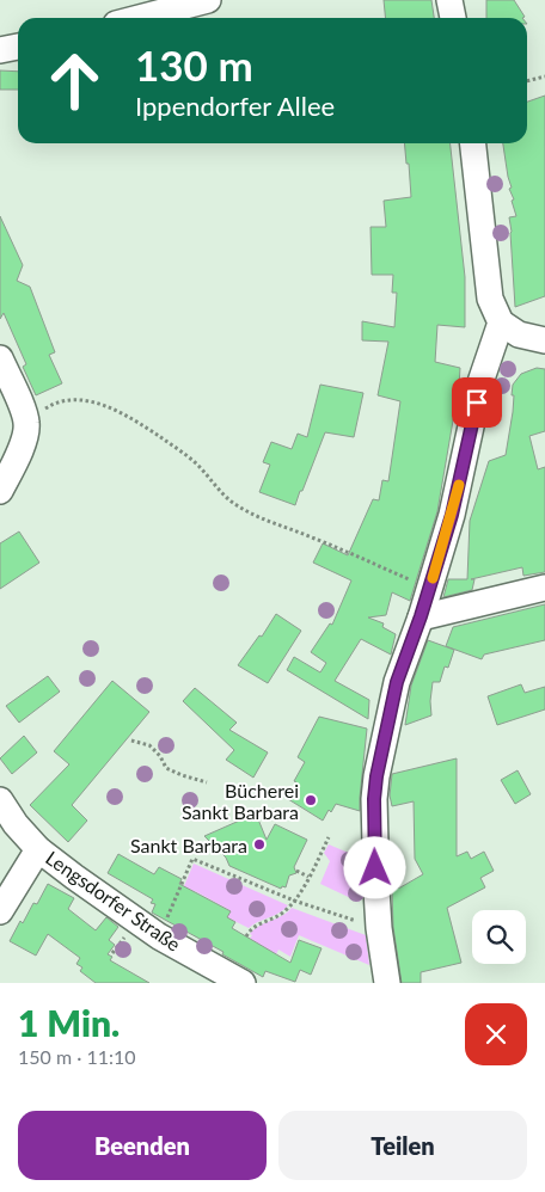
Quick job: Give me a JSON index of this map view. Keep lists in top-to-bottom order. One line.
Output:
{"streets":{"street":["Lengsdorfer Straße"]},"places":["Bücherei Sankt Barbara","Sankt Barbara"],"page":{"turn":["130 m","Ippendorfer Allee"],"heading":["1 Min.","150 m · 11:10"],"buttons":["Beenden","Teilen"]}}
